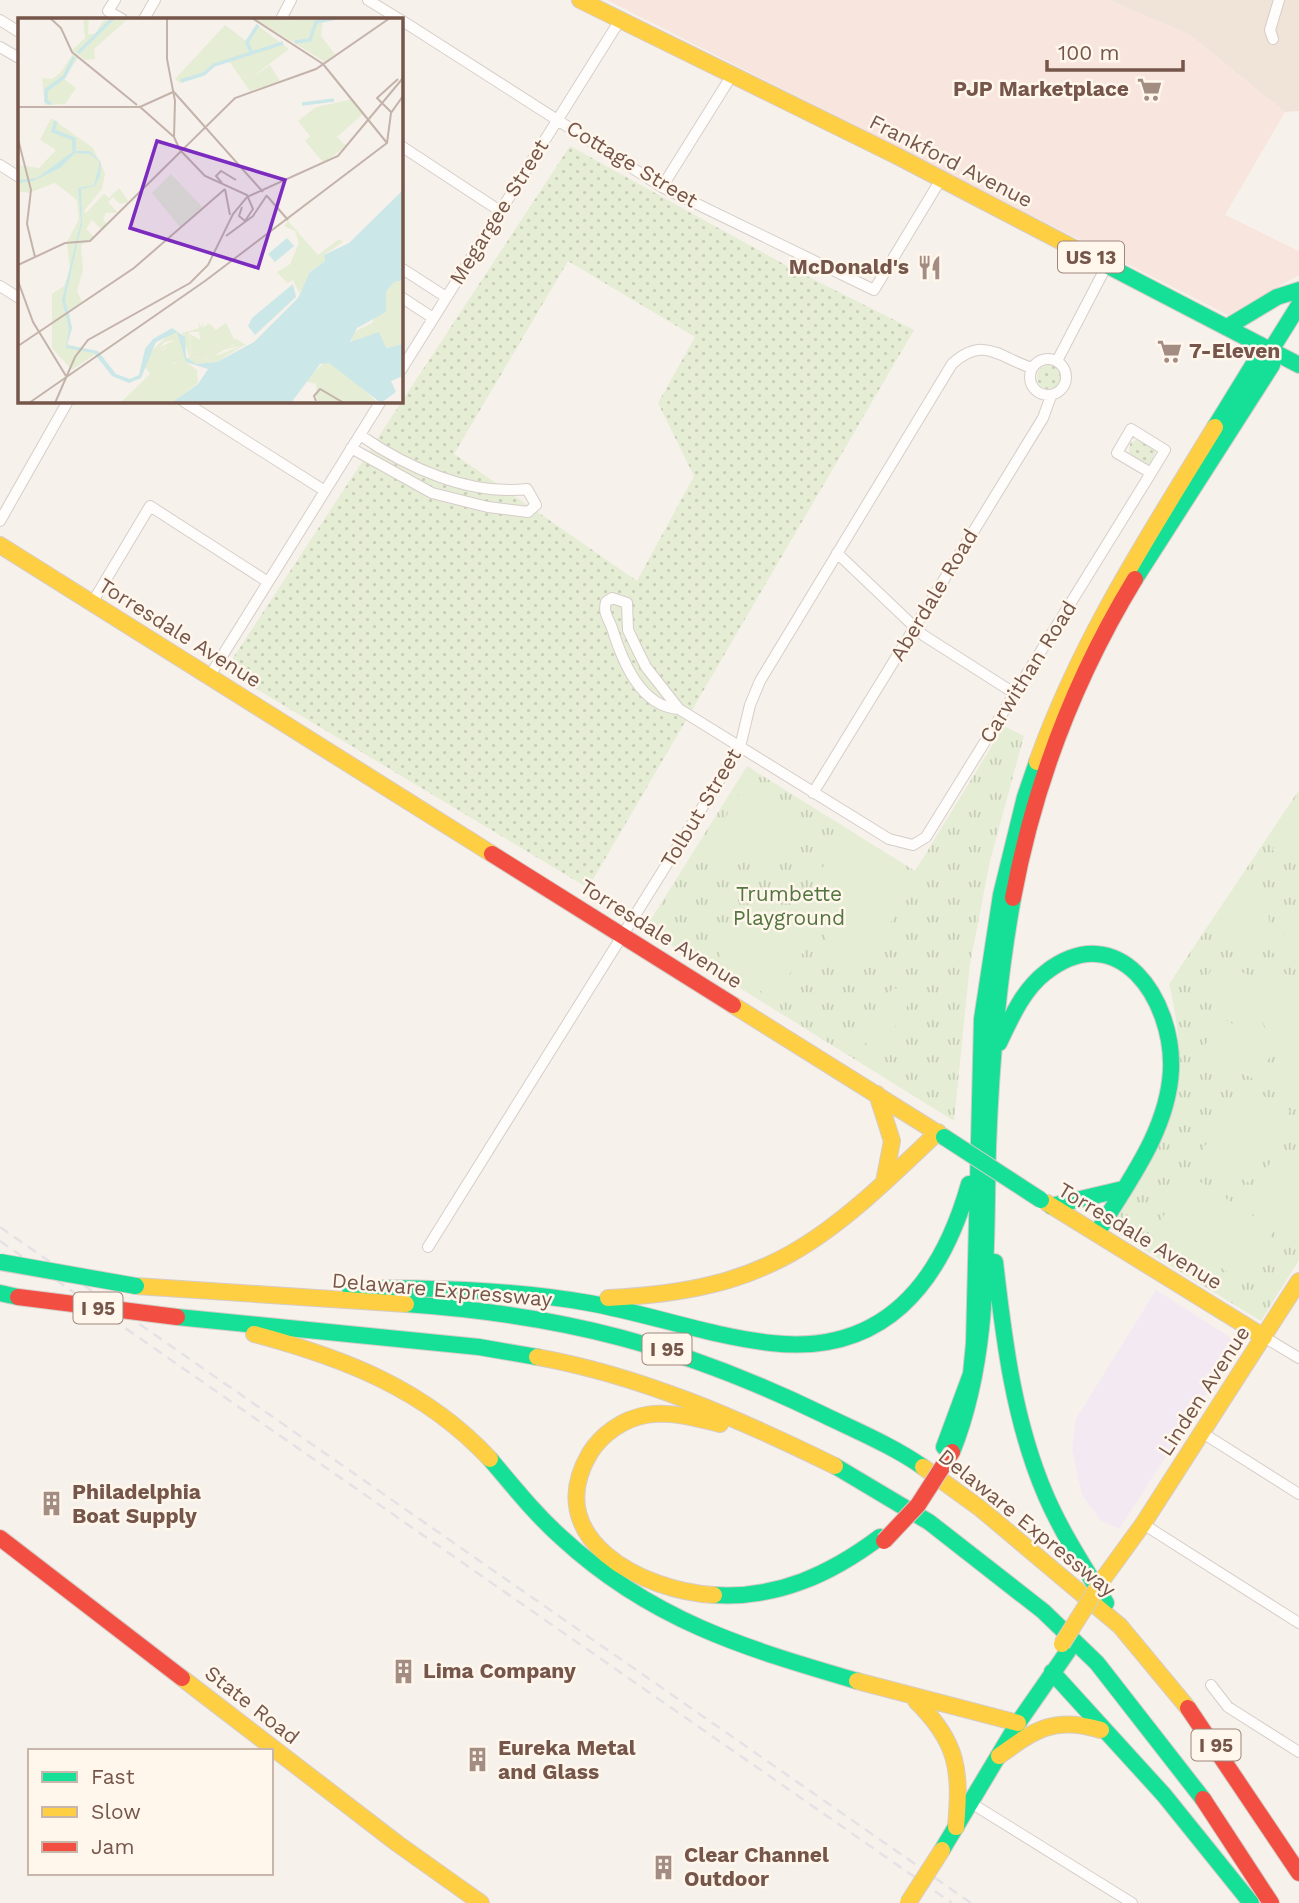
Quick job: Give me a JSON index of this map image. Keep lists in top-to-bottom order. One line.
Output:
{"streets":{"main road":["Frankford Avenue","US 13","Torresdale Avenue","Delaware Expressway","I 95","Linden Avenue","State Road"],"street":["Cottage Street","Megargee Street","Aberdale Road","Carwithan Road","Tolbut Street"]},"crossings":[["Frankford Avenue","Cottage Street"],["Frankford Avenue","Megargee Street"],["Cottage Street","Megargee Street"],["Aberdale Road","Carwithan Road"],["Aberdale Road","Tolbut Street"],["Torresdale Avenue","Tolbut Street"],["Torresdale Avenue","Linden Avenue"]],"parks":["Trumbette Playground"],"places":{"supermarket":["PJP Marketplace","7-Eleven"],"restaurant":["McDonald's"],"building":["Philadelphia Boat Supply","Lima Company","Eureka Metal and Glass","Clear Channel Outdoor"]},"legend":["Fast","Slow","Jam"],"scale_bar":"100 m"}
